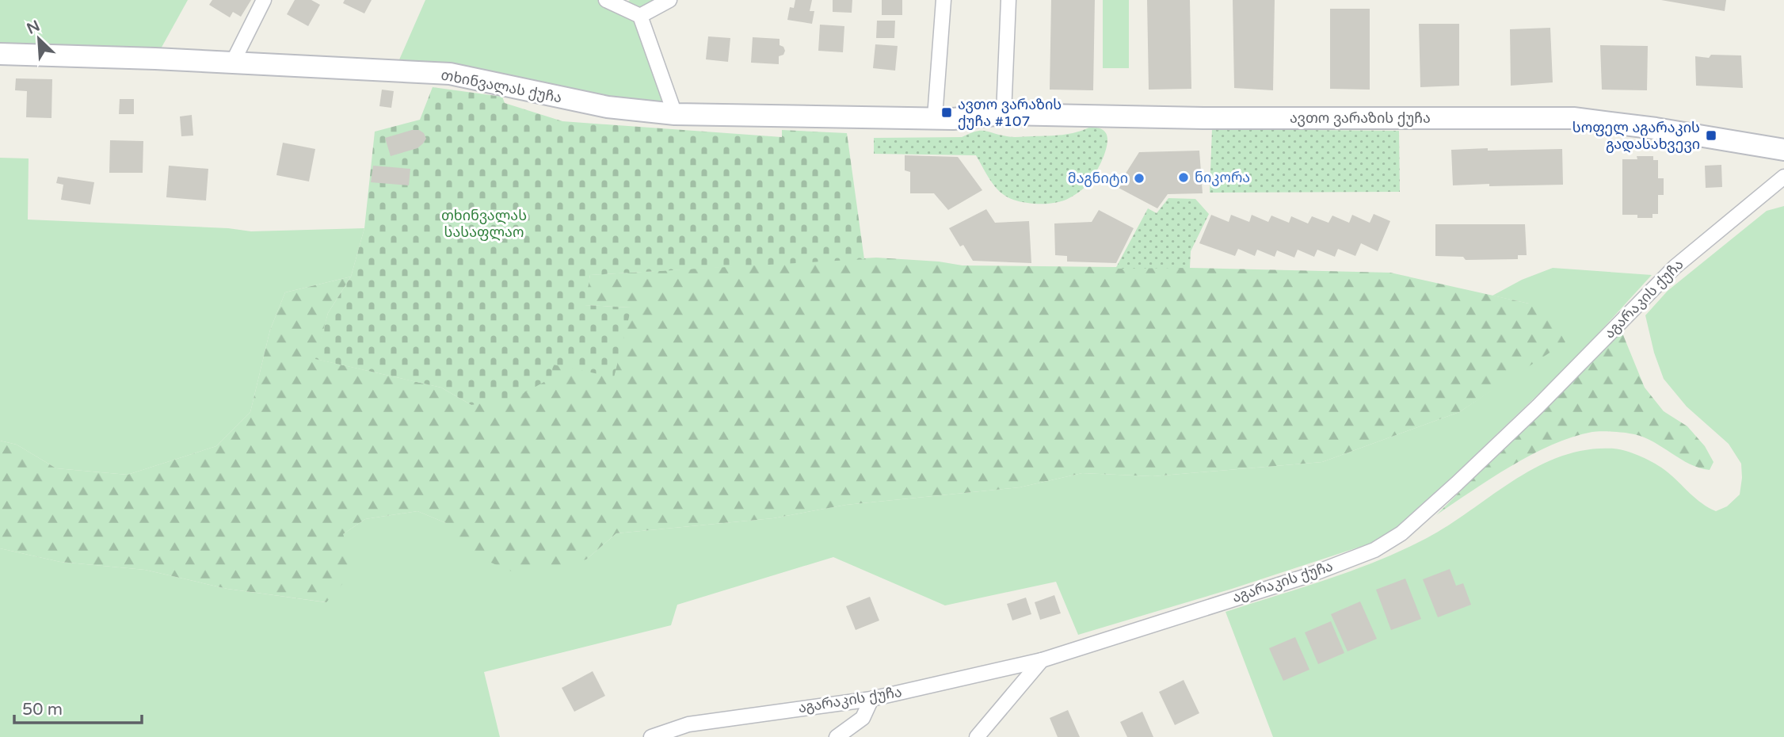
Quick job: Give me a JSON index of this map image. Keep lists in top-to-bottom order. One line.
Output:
{"streets":{"street":["თხინვალას ქუჩა","ავთო ვარაზის ქუჩა","აგარაკის ქუჩა"]},"crossings":[["თხინვალას ქუჩა","ავთო ვარაზის ქუჩა"]],"parks":["თხინვალას სასაფლაო"],"places":{"transit":["ავთო ვარაზის ქუჩა #107","სოფელ აგარაკის გადასახვევი"],"other":["ნიკორა","მაგნიტი"]},"scale_bar":"50 m","north":"top left"}
